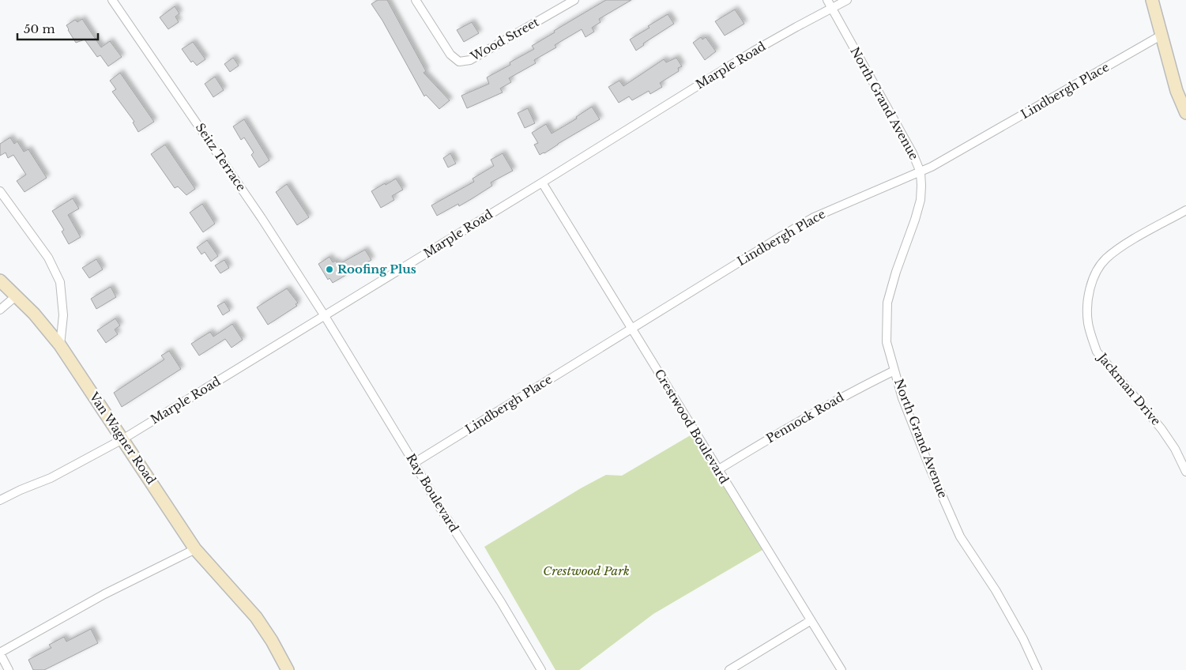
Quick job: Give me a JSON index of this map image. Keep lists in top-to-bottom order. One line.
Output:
{"streets":{"street":["Wood Street","Marple Road","Lindbergh Place","North Grand Avenue","Seitz Terrace","Jackman Drive","Pennock Road","Crestwood Boulevard","Van Wagner Road","Ray Boulevard"]},"crossings":[["Marple Road","North Grand Avenue"],["Marple Road","Seitz Terrace"],["Marple Road","Crestwood Boulevard"],["Marple Road","Van Wagner Road"],["Marple Road","Ray Boulevard"],["Lindbergh Place","North Grand Avenue"],["Lindbergh Place","Crestwood Boulevard"],["Lindbergh Place","Ray Boulevard"],["North Grand Avenue","Pennock Road"],["Seitz Terrace","Ray Boulevard"],["Pennock Road","Crestwood Boulevard"]],"parks":["Crestwood Park"],"places":["Roofing Plus"],"scale_bar":"50 m"}
